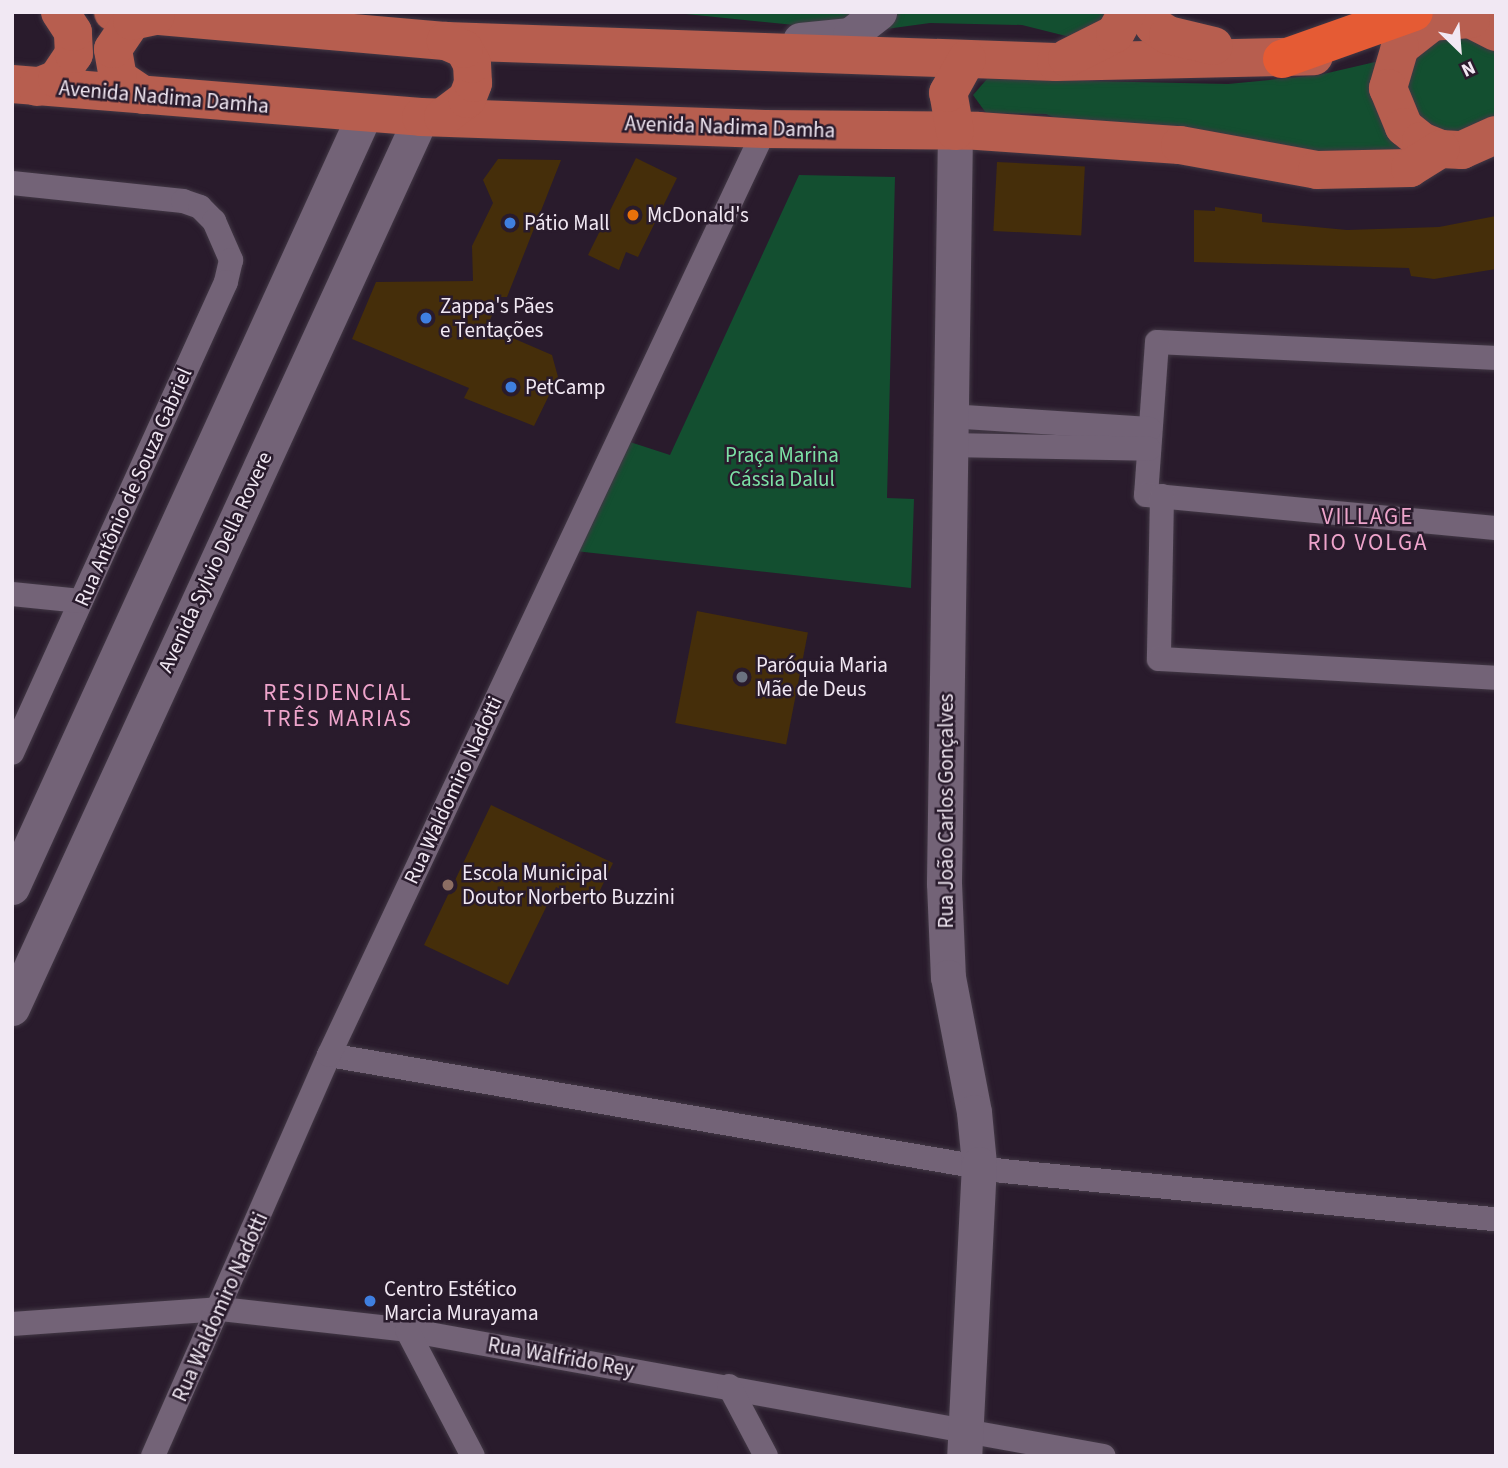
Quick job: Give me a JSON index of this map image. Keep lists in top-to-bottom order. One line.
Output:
{"streets":{"main road":["Avenida Nadima Damha","Avenida Sylvio Della Rovere","Rua João Carlos Gonçalves"],"street":["Rua Antônio de Souza Gabriel","Rua Waldomiro Nadotti","Rua Walfrido Rey"]},"crossings":[["Avenida Nadima Damha","Avenida Sylvio Della Rovere"],["Avenida Nadima Damha","Rua Waldomiro Nadotti"],["Avenida Nadima Damha","Rua João Carlos Gonçalves"],["Rua Waldomiro Nadotti","Rua Walfrido Rey"],["Rua João Carlos Gonçalves","Rua Walfrido Rey"]],"districts":["VILLAGE RIO VOLGA","RESIDENCIAL TRÊS MARIAS"],"parks":["Praça Marina Cássia Dalul"],"places":["McDonald's","Pátio Mall","Zappa's Pães e Tentações","PetCamp","Paróquia Maria Mãe de Deus","Escola Municipal Doutor Norberto Buzzini","Centro Estético Marcia Murayama"],"north":"bottom right"}
